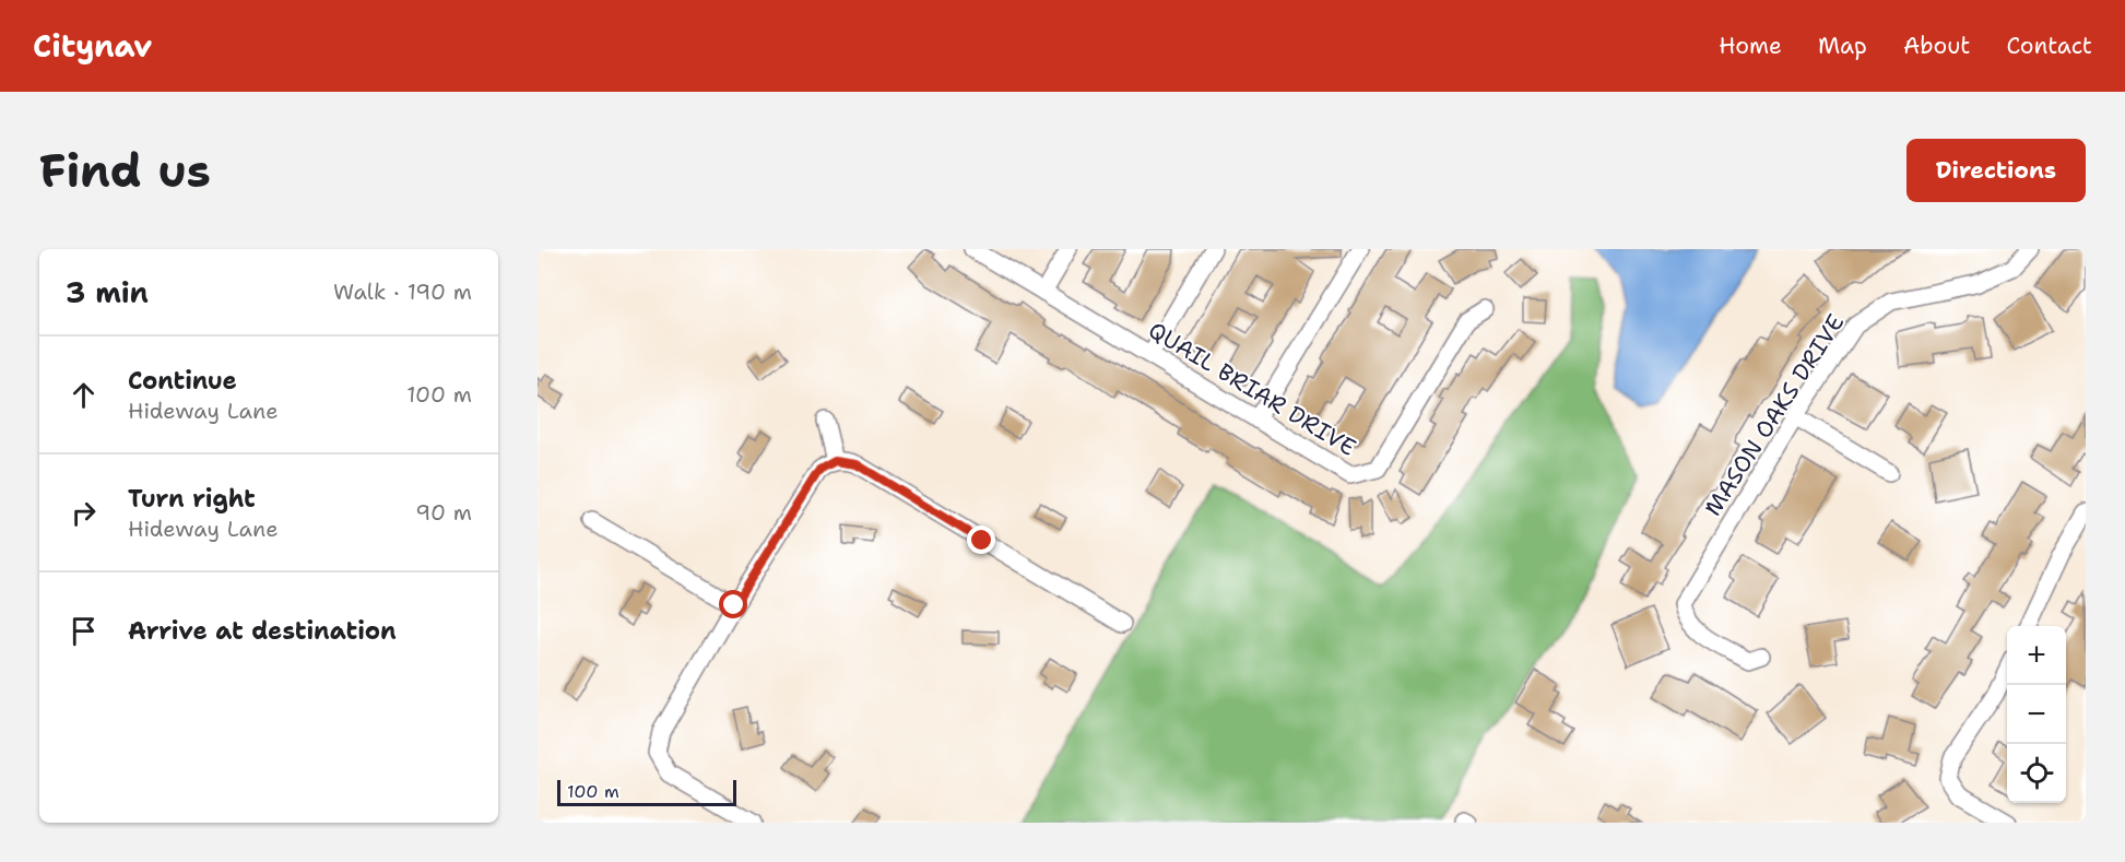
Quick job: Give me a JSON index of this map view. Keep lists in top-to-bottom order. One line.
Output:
{"streets":{"street":["QUAIL BRIAR DRIVE","MASON OAKS DRIVE"]},"scale_bar":"100 m","page":{"header":"Citynav","nav":["Home","Map","About","Contact"],"buttons":"Directions","title":"Find us","heading":["3 min","Walk · 190 m"],"list":[["Continue","Hideway Lane","100 m"],["Turn right","Hideway Lane","90 m"],"Arrive at destination"],"map_buttons":["+","−"],"scale":"100 m"}}
